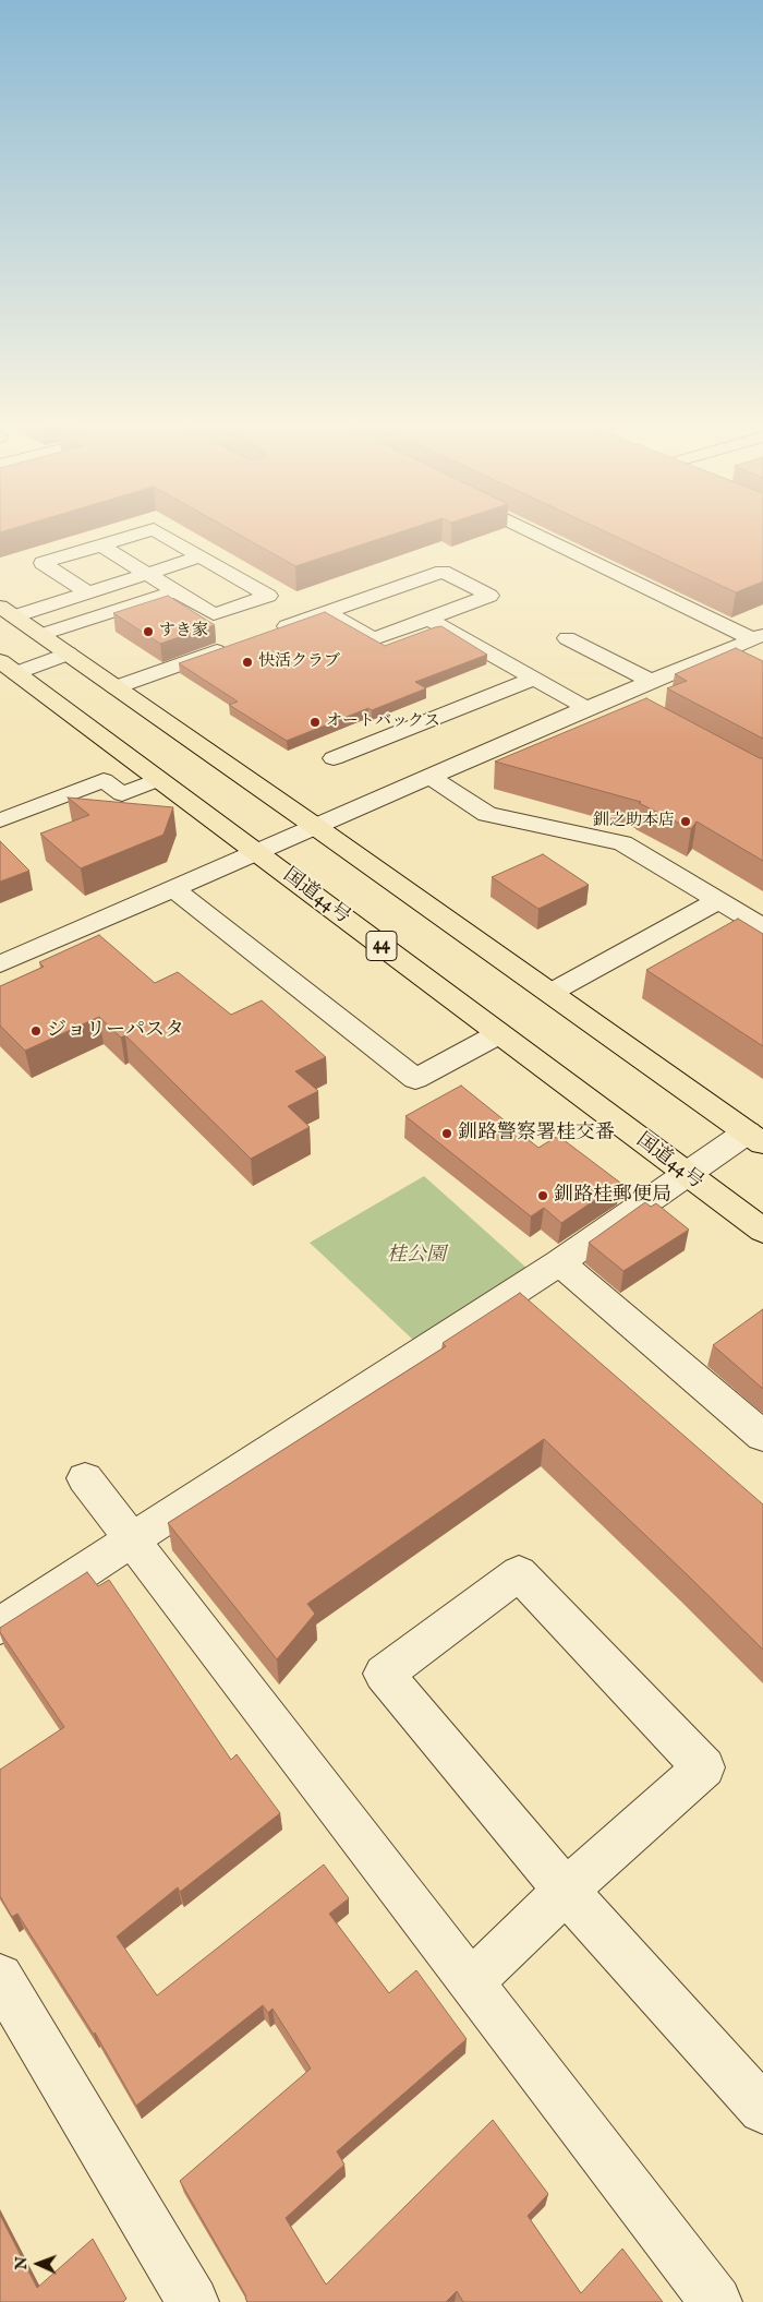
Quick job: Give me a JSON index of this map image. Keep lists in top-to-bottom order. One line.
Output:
{"streets":{"highway":["国道44号","44"]},"parks":["桂公園"],"places":["すき家","快活クラブ","オートバックス","釧之助本店","ジョリーパスタ","釧路警察署桂交番","釧路桂郵便局"],"north":"left"}
